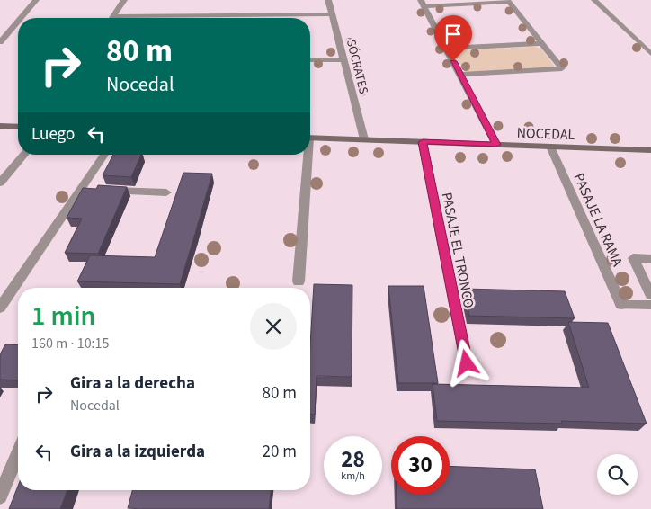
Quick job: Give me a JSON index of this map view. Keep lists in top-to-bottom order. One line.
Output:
{"streets":{"street":["SÓCRATES","NOCEDAL","PASAJE LA RAMA","PASAJE EL TRONCO"]},"crossings":[["SÓCRATES","NOCEDAL"],["NOCEDAL","PASAJE LA RAMA"],["NOCEDAL","PASAJE EL TRONCO"]],"page":{"turn":["80 m","Nocedal"],"then":"Luego","heading":["1 min","160 m · 10:15"],"list":[{"name":"Gira a la derecha","note":"Nocedal","value":"80 m"},{"name":"Gira a la izquierda","value":"20 m"}],"speed":"28 km/h","limit":"30"}}
